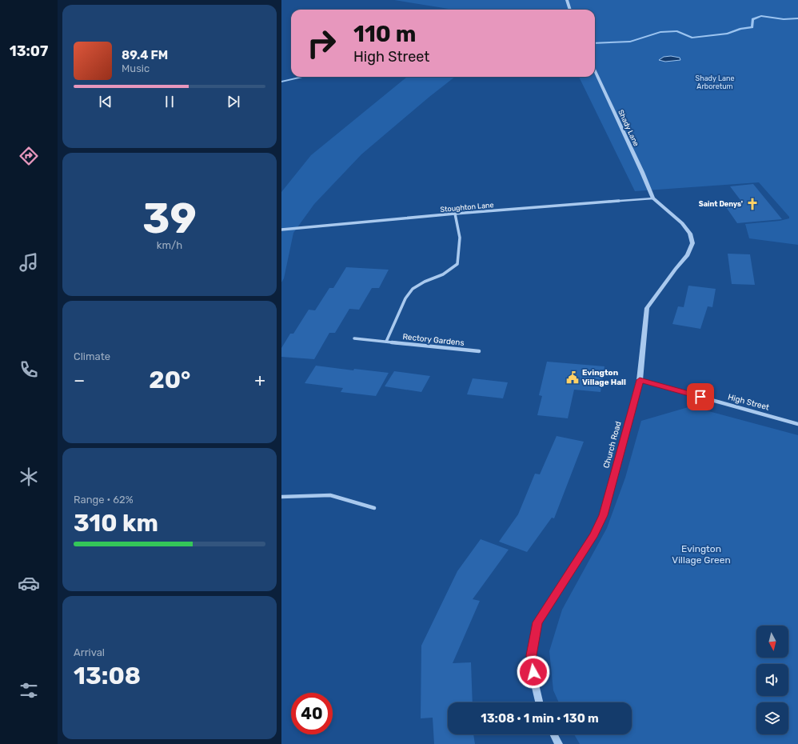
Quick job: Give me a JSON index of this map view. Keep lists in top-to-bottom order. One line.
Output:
{"streets":{"street":["Shady Lane","Stoughton Lane","Rectory Gardens","High Street","Church Road"]},"crossings":[["Shady Lane","Stoughton Lane"],["Shady Lane","Church Road"],["Stoughton Lane","Rectory Gardens"],["Stoughton Lane","Church Road"],["High Street","Church Road"]],"parks":["Shady Lane Arboretum","Evington Village Green"],"places":{"church":["Saint Denys'"],"public building":["Evington Village Hall"]},"north":"bottom","page":{"tabs":"13:07","turn":["110 m","High Street"],"song":["89.4 FM","Music"],"tile":[["39","km/h"],"Climate",["Range · 62%","310 km"],["Arrival","13:08"]],"heat":["−","20°","+"],"limit":"40","trip":"13:08 · 1 min · 130 m"}}
